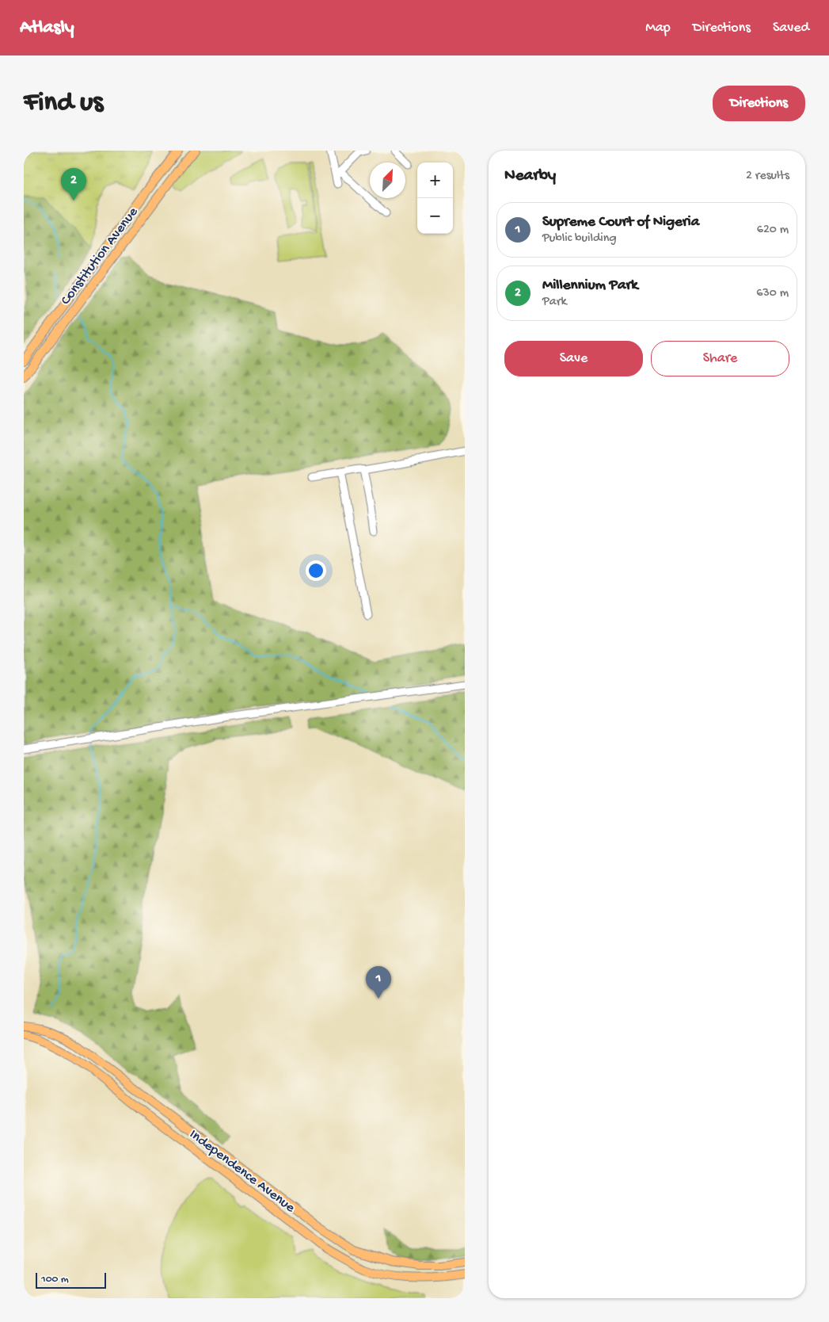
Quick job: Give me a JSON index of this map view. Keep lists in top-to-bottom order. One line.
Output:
{"streets":{"main road":["Constitution Avenue","Independence Avenue"]},"scale_bar":"100 m","north":"top right","page":{"header":"Atlasly","nav":["Map","Directions","Saved"],"buttons":["Directions",["Save","Share"]],"title":"Find us","heading":["Nearby","2 results"],"map_buttons":["+","−"],"pins":["2","1"],"list":[{"mark":"1","name":"Supreme Court of Nigeria","note":"Public building","value":"620 m"},{"mark":"2","name":"Millennium Park","note":"Park","value":"630 m"}],"scale":"100 m"}}
